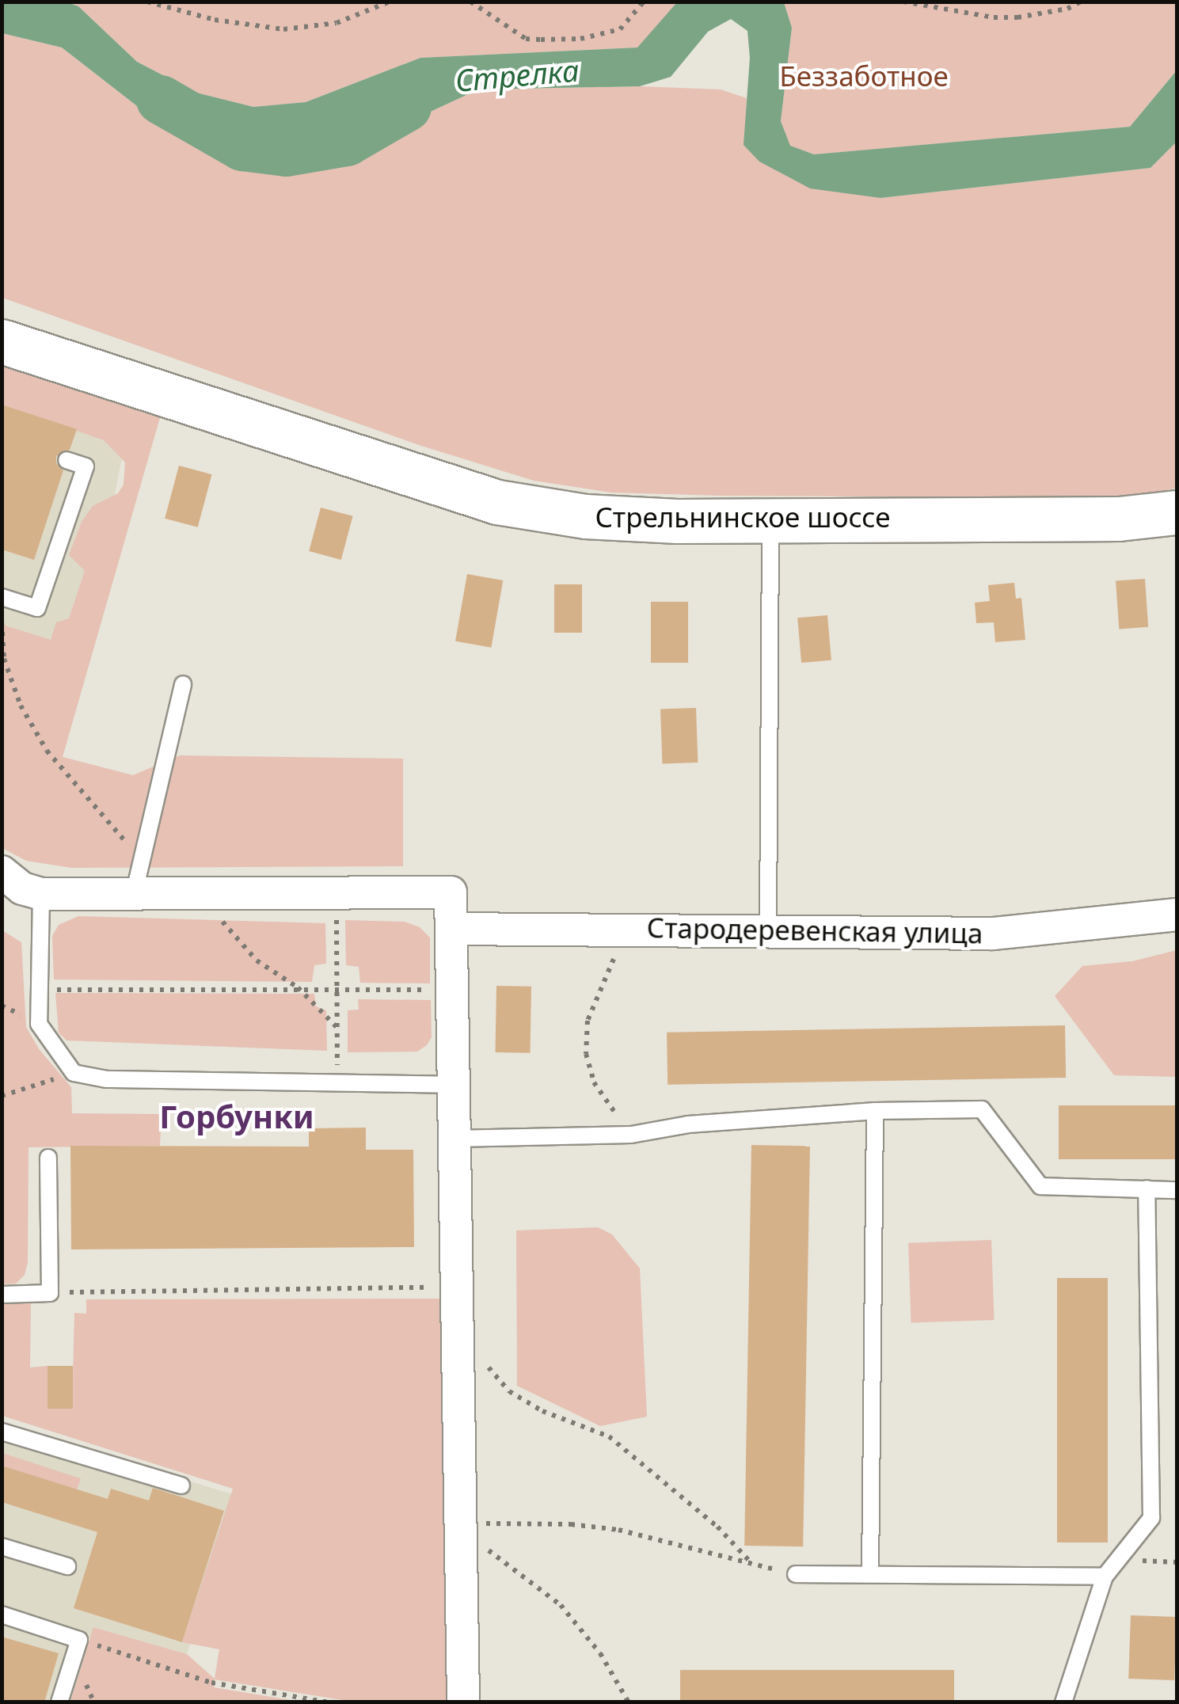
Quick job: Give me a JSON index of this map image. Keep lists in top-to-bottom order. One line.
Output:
{"streets":{"main road":["Стрельнинское шоссе"],"street":["Стародеревенская улица"]},"districts":["Горбунки"],"water":["Стрелка"],"parks":["Беззаботное"]}
